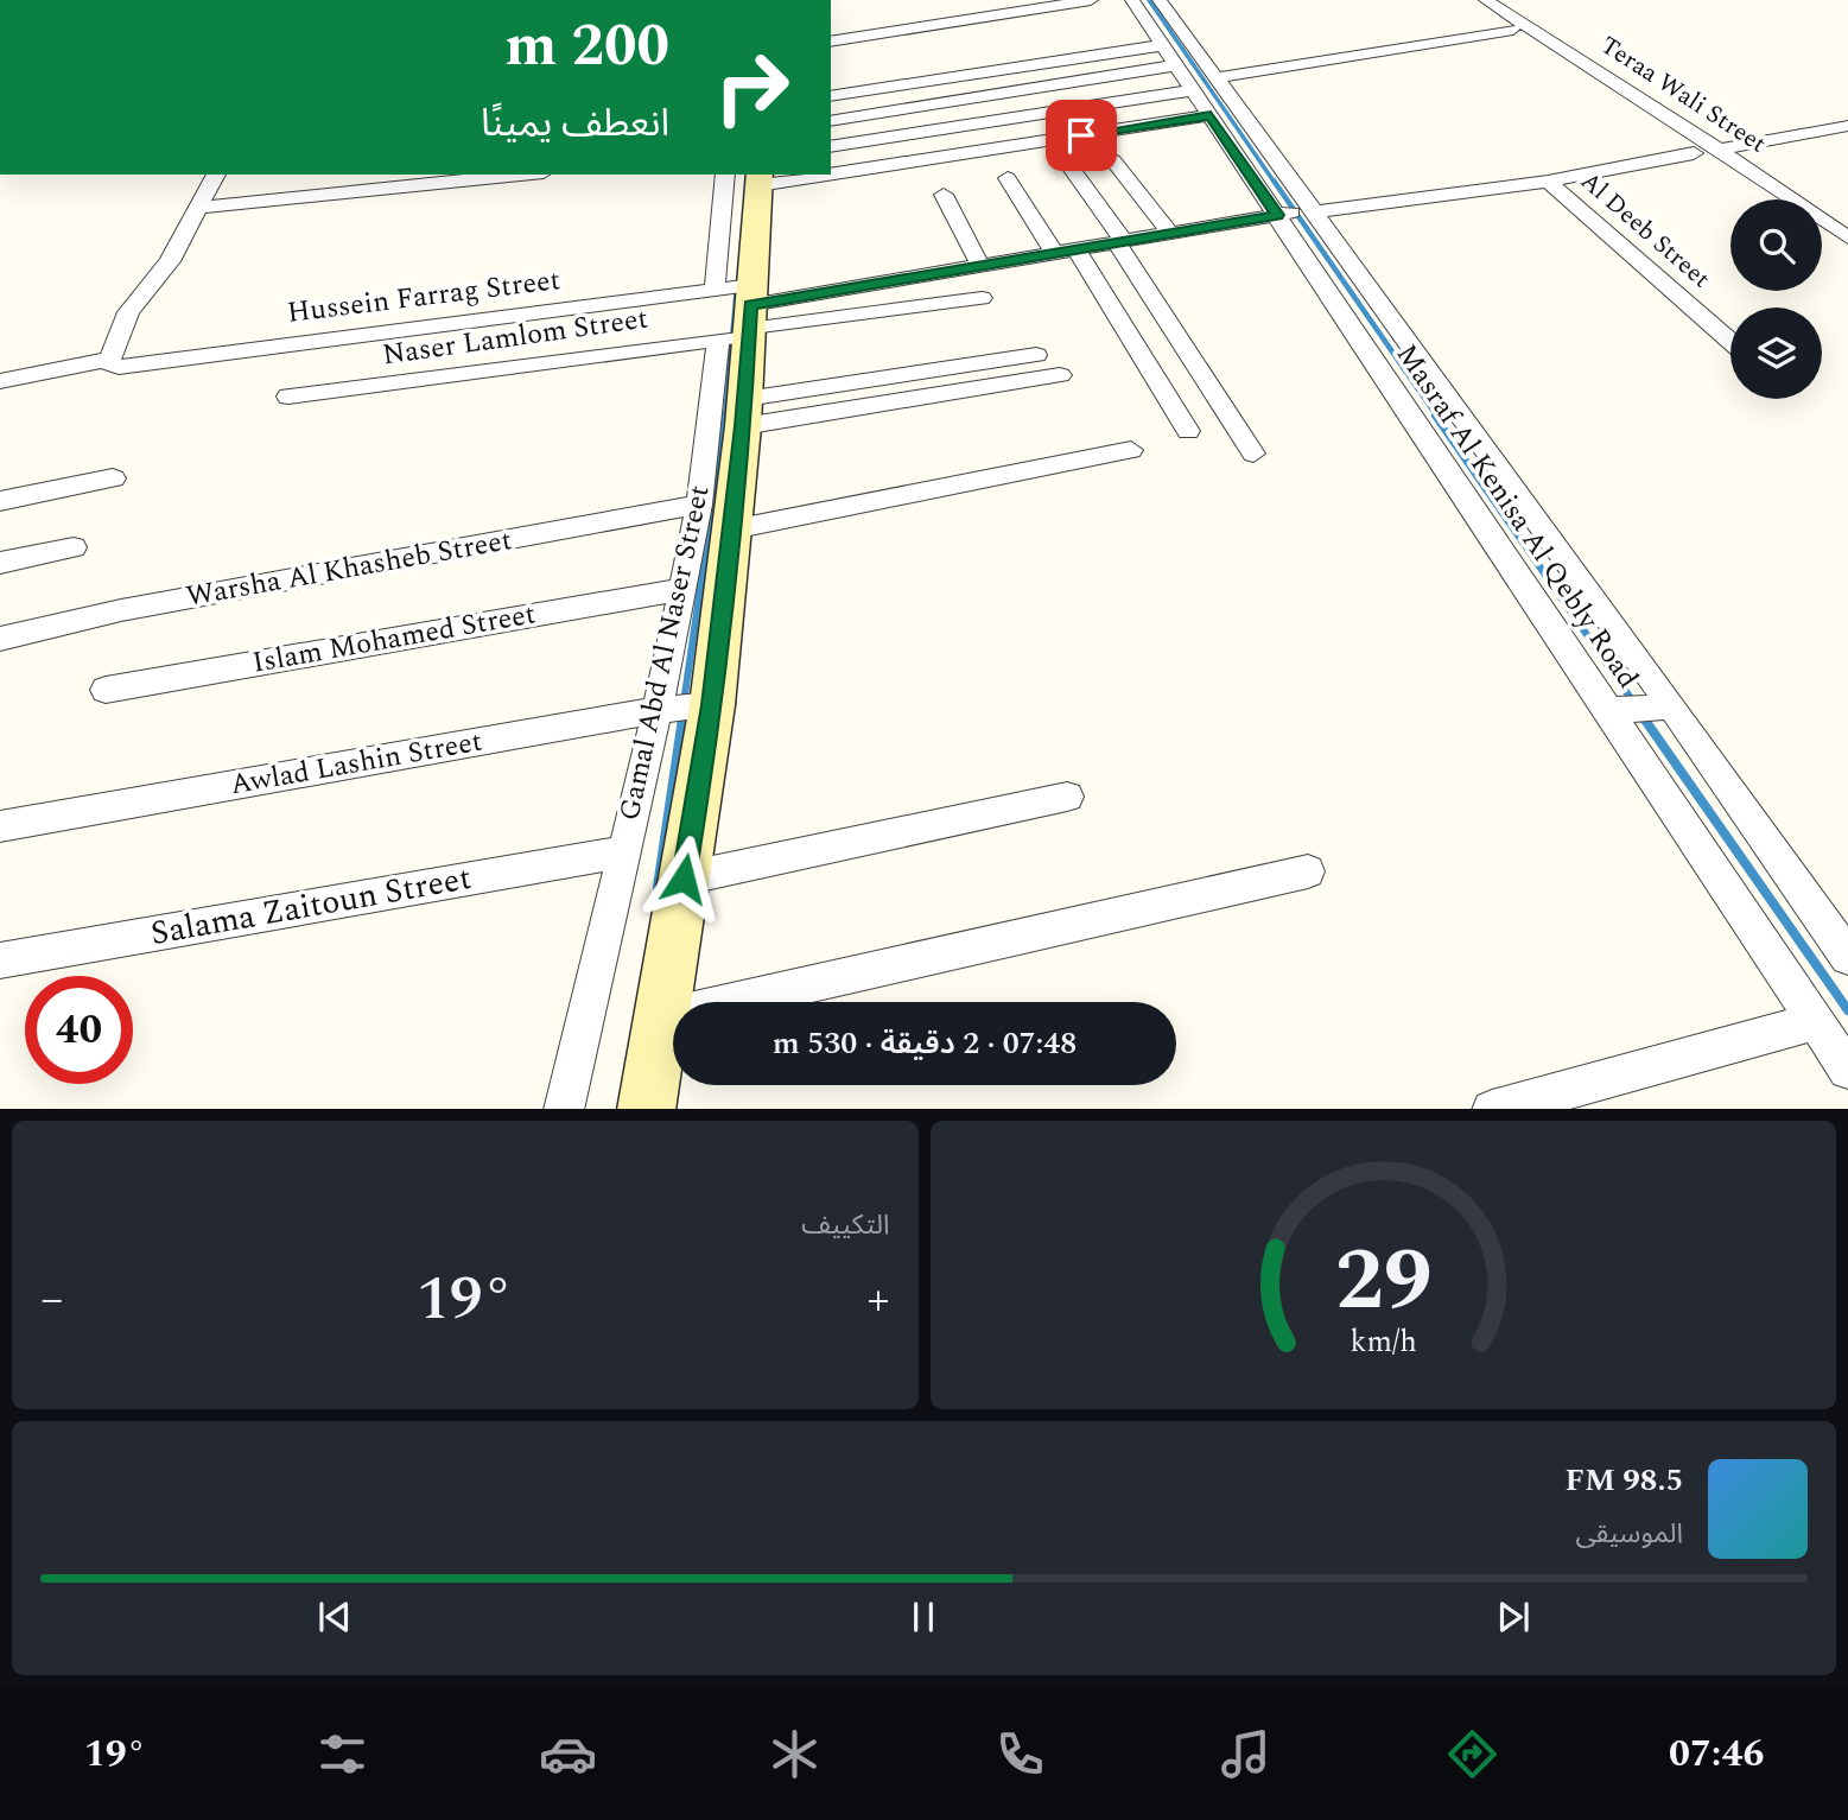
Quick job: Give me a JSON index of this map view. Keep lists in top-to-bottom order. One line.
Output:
{"streets":{"street":["Teraa Wali Street","Al Deeb Street","Hussein Farrag Street","Naser Lamlom Street","Masraf Al Kenisa Al Qebly Road","Warsha Al Khasheb Street","Islam Mohamed Street","Gamal Abd Al Naser Street","Awlad Lashin Street","Salama Zaitoun Street"]},"crossings":[["Hussein Farrag Street","Naser Lamlom Street"],["Hussein Farrag Street","Gamal Abd Al Naser Street"],["Naser Lamlom Street","Gamal Abd Al Naser Street"],["Warsha Al Khasheb Street","Gamal Abd Al Naser Street"],["Islam Mohamed Street","Gamal Abd Al Naser Street"],["Gamal Abd Al Naser Street","Awlad Lashin Street"],["Gamal Abd Al Naser Street","Salama Zaitoun Street"]],"page":{"turn":["200 m","انعطف يمينًا"],"limit":"40","trip":"07:48 · 2 دقيقة · 530 m","tile":"التكييف","heat":["−","19°","+"],"song":["98.5 FM","الموسيقى"],"tabs":["07:46","19°"],"gauge":["29","km/h"]}}
